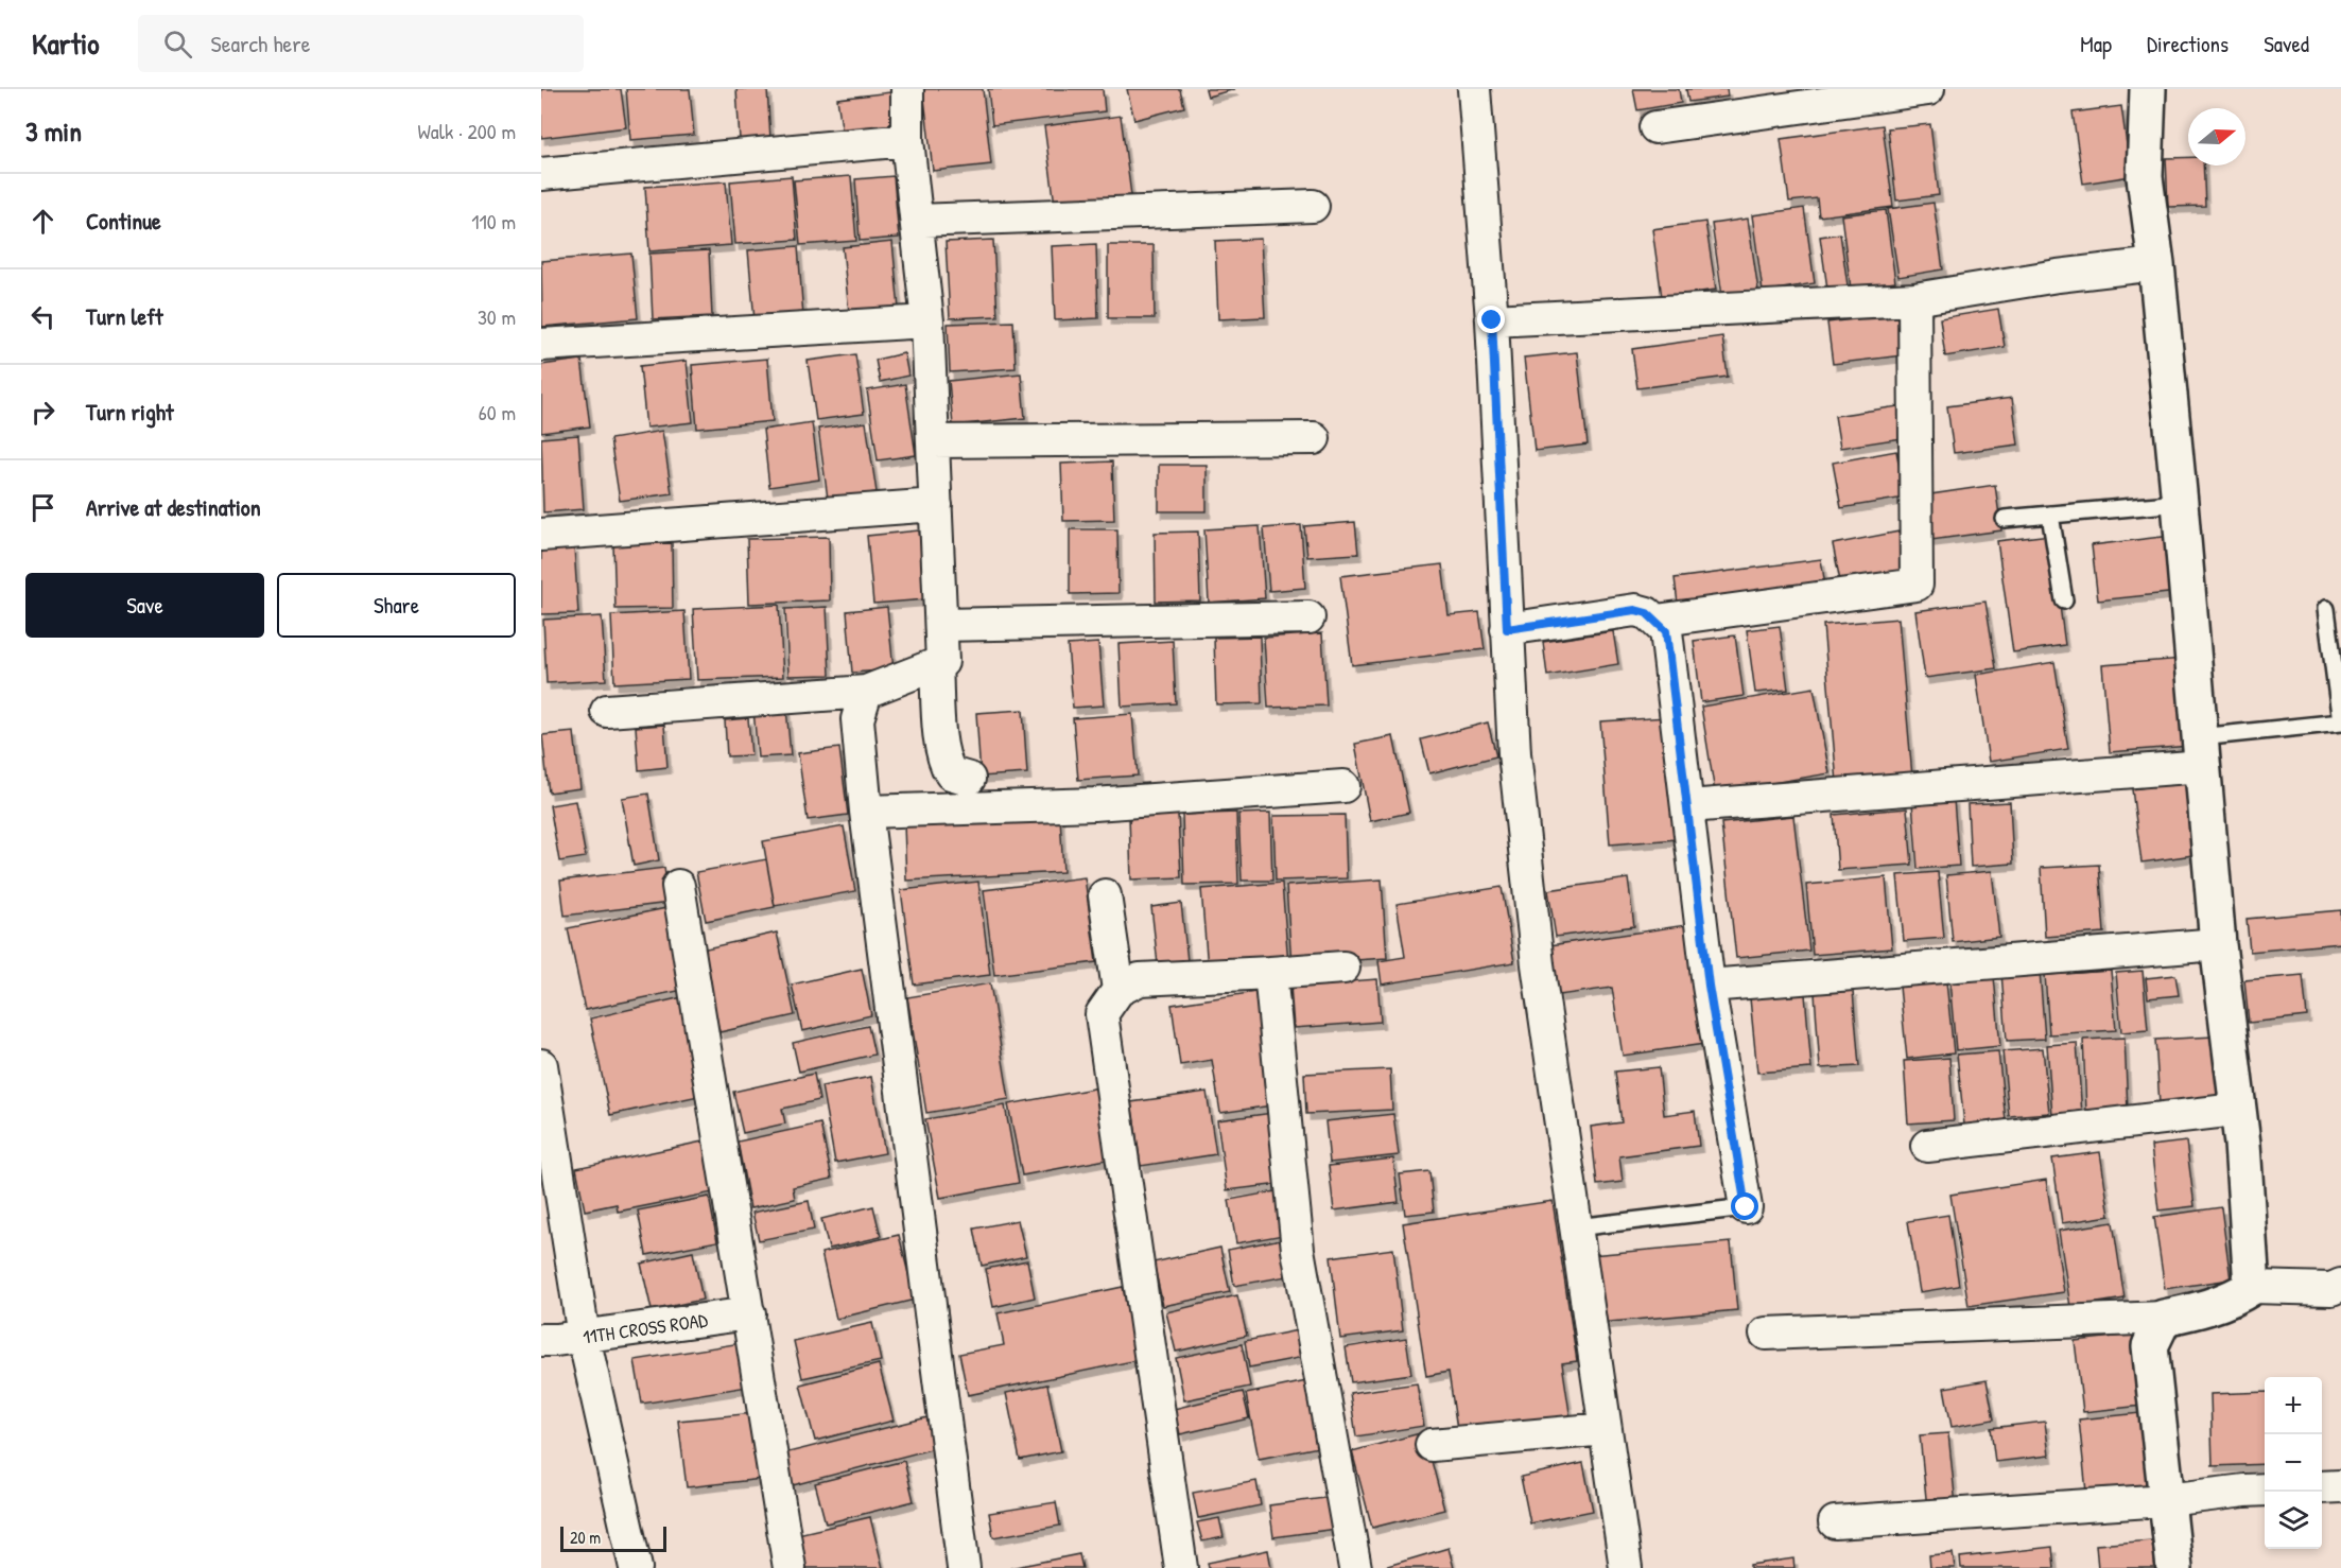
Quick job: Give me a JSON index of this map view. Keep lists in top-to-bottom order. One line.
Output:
{"streets":{"street":["11TH CROSS ROAD"]},"scale_bar":"20 m","north":"right","page":{"header":"Kartio","search":"Search here","nav":["Map","Directions","Saved"],"heading":["3 min","Walk · 200 m"],"list":[["Continue","110 m"],["Turn left","30 m"],["Turn right","60 m"],"Arrive at destination"],"buttons":["Save","Share"],"map_buttons":["+","−"],"scale":"20 m"}}
